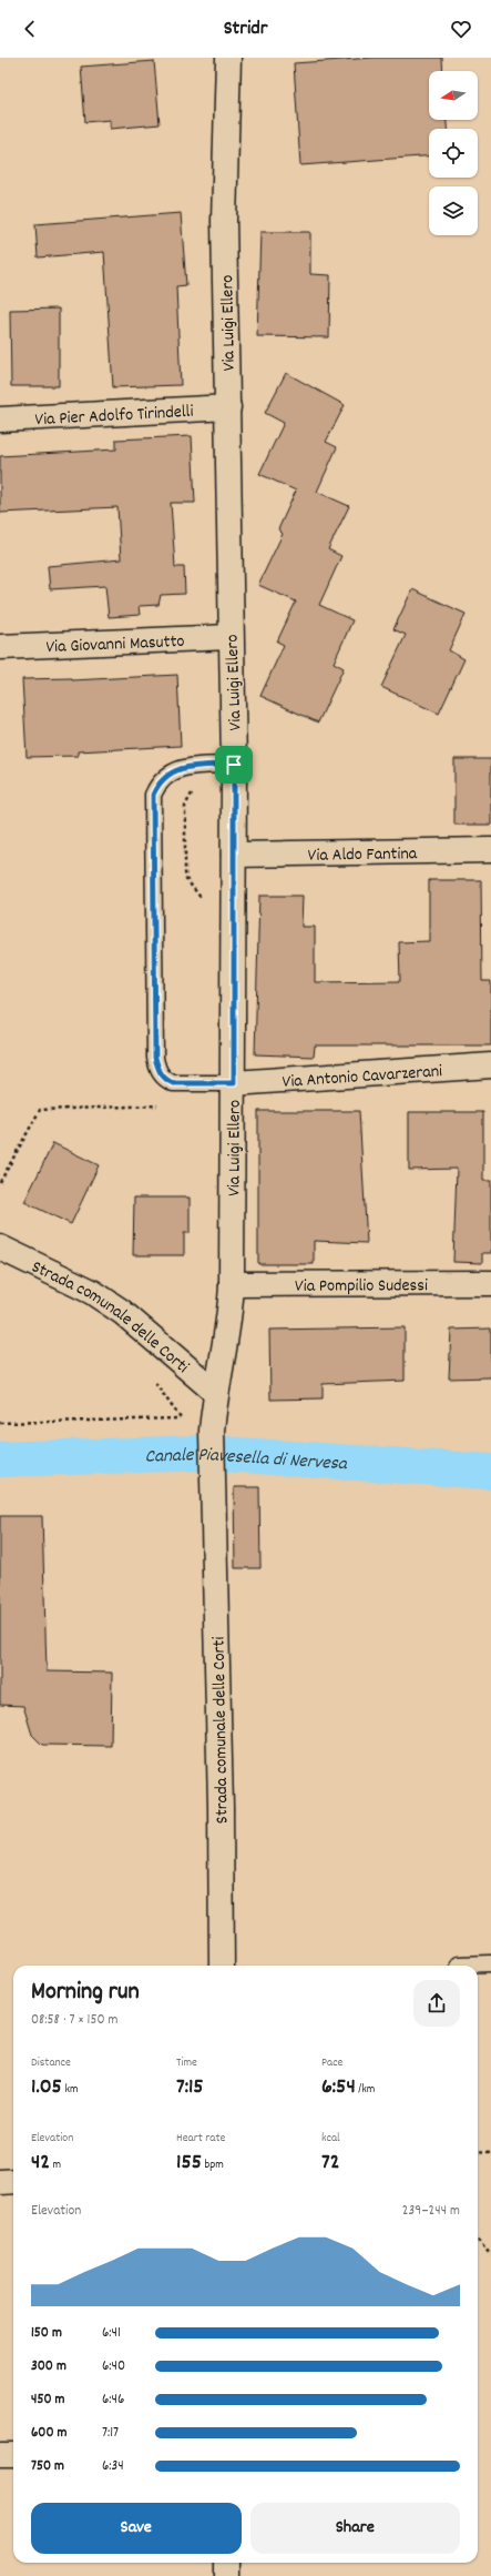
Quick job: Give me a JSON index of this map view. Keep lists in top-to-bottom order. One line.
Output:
{"streets":{"street":["Via Luigi Ellero","Via Pier Adolfo Tirindelli","Via Giovanni Masutto","Via Aldo Fantina","Via Antonio Cavarzerani","Via Pompilio Sudessi","Strada comunale delle Corti"]},"crossings":[["Via Luigi Ellero","Via Pier Adolfo Tirindelli"],["Via Luigi Ellero","Via Giovanni Masutto"],["Via Luigi Ellero","Via Aldo Fantina"],["Via Luigi Ellero","Via Antonio Cavarzerani"],["Via Luigi Ellero","Via Pompilio Sudessi"],["Via Luigi Ellero","Strada comunale delle Corti"]],"water":["Canale Piavesella di Nervesa"],"north":"left","page":{"header":"Stridr","heading":["Morning run","08:58 · 7 × 150 m"],"stats":[["Distance","1.05 km"],["Time","7:15"],["Pace","6:54 /km"],["Elevation","42 m"],["Heart rate","155 bpm"],["kcal","72"]],"chart":["Elevation","239–244 m"],"list":[{"name":"150 m","note":"6:41"},{"name":"300 m","note":"6:40"},{"name":"450 m","note":"6:46"},{"name":"600 m","note":"7:17"},{"name":"750 m","note":"6:34"}],"buttons":["Save","Share"]}}
